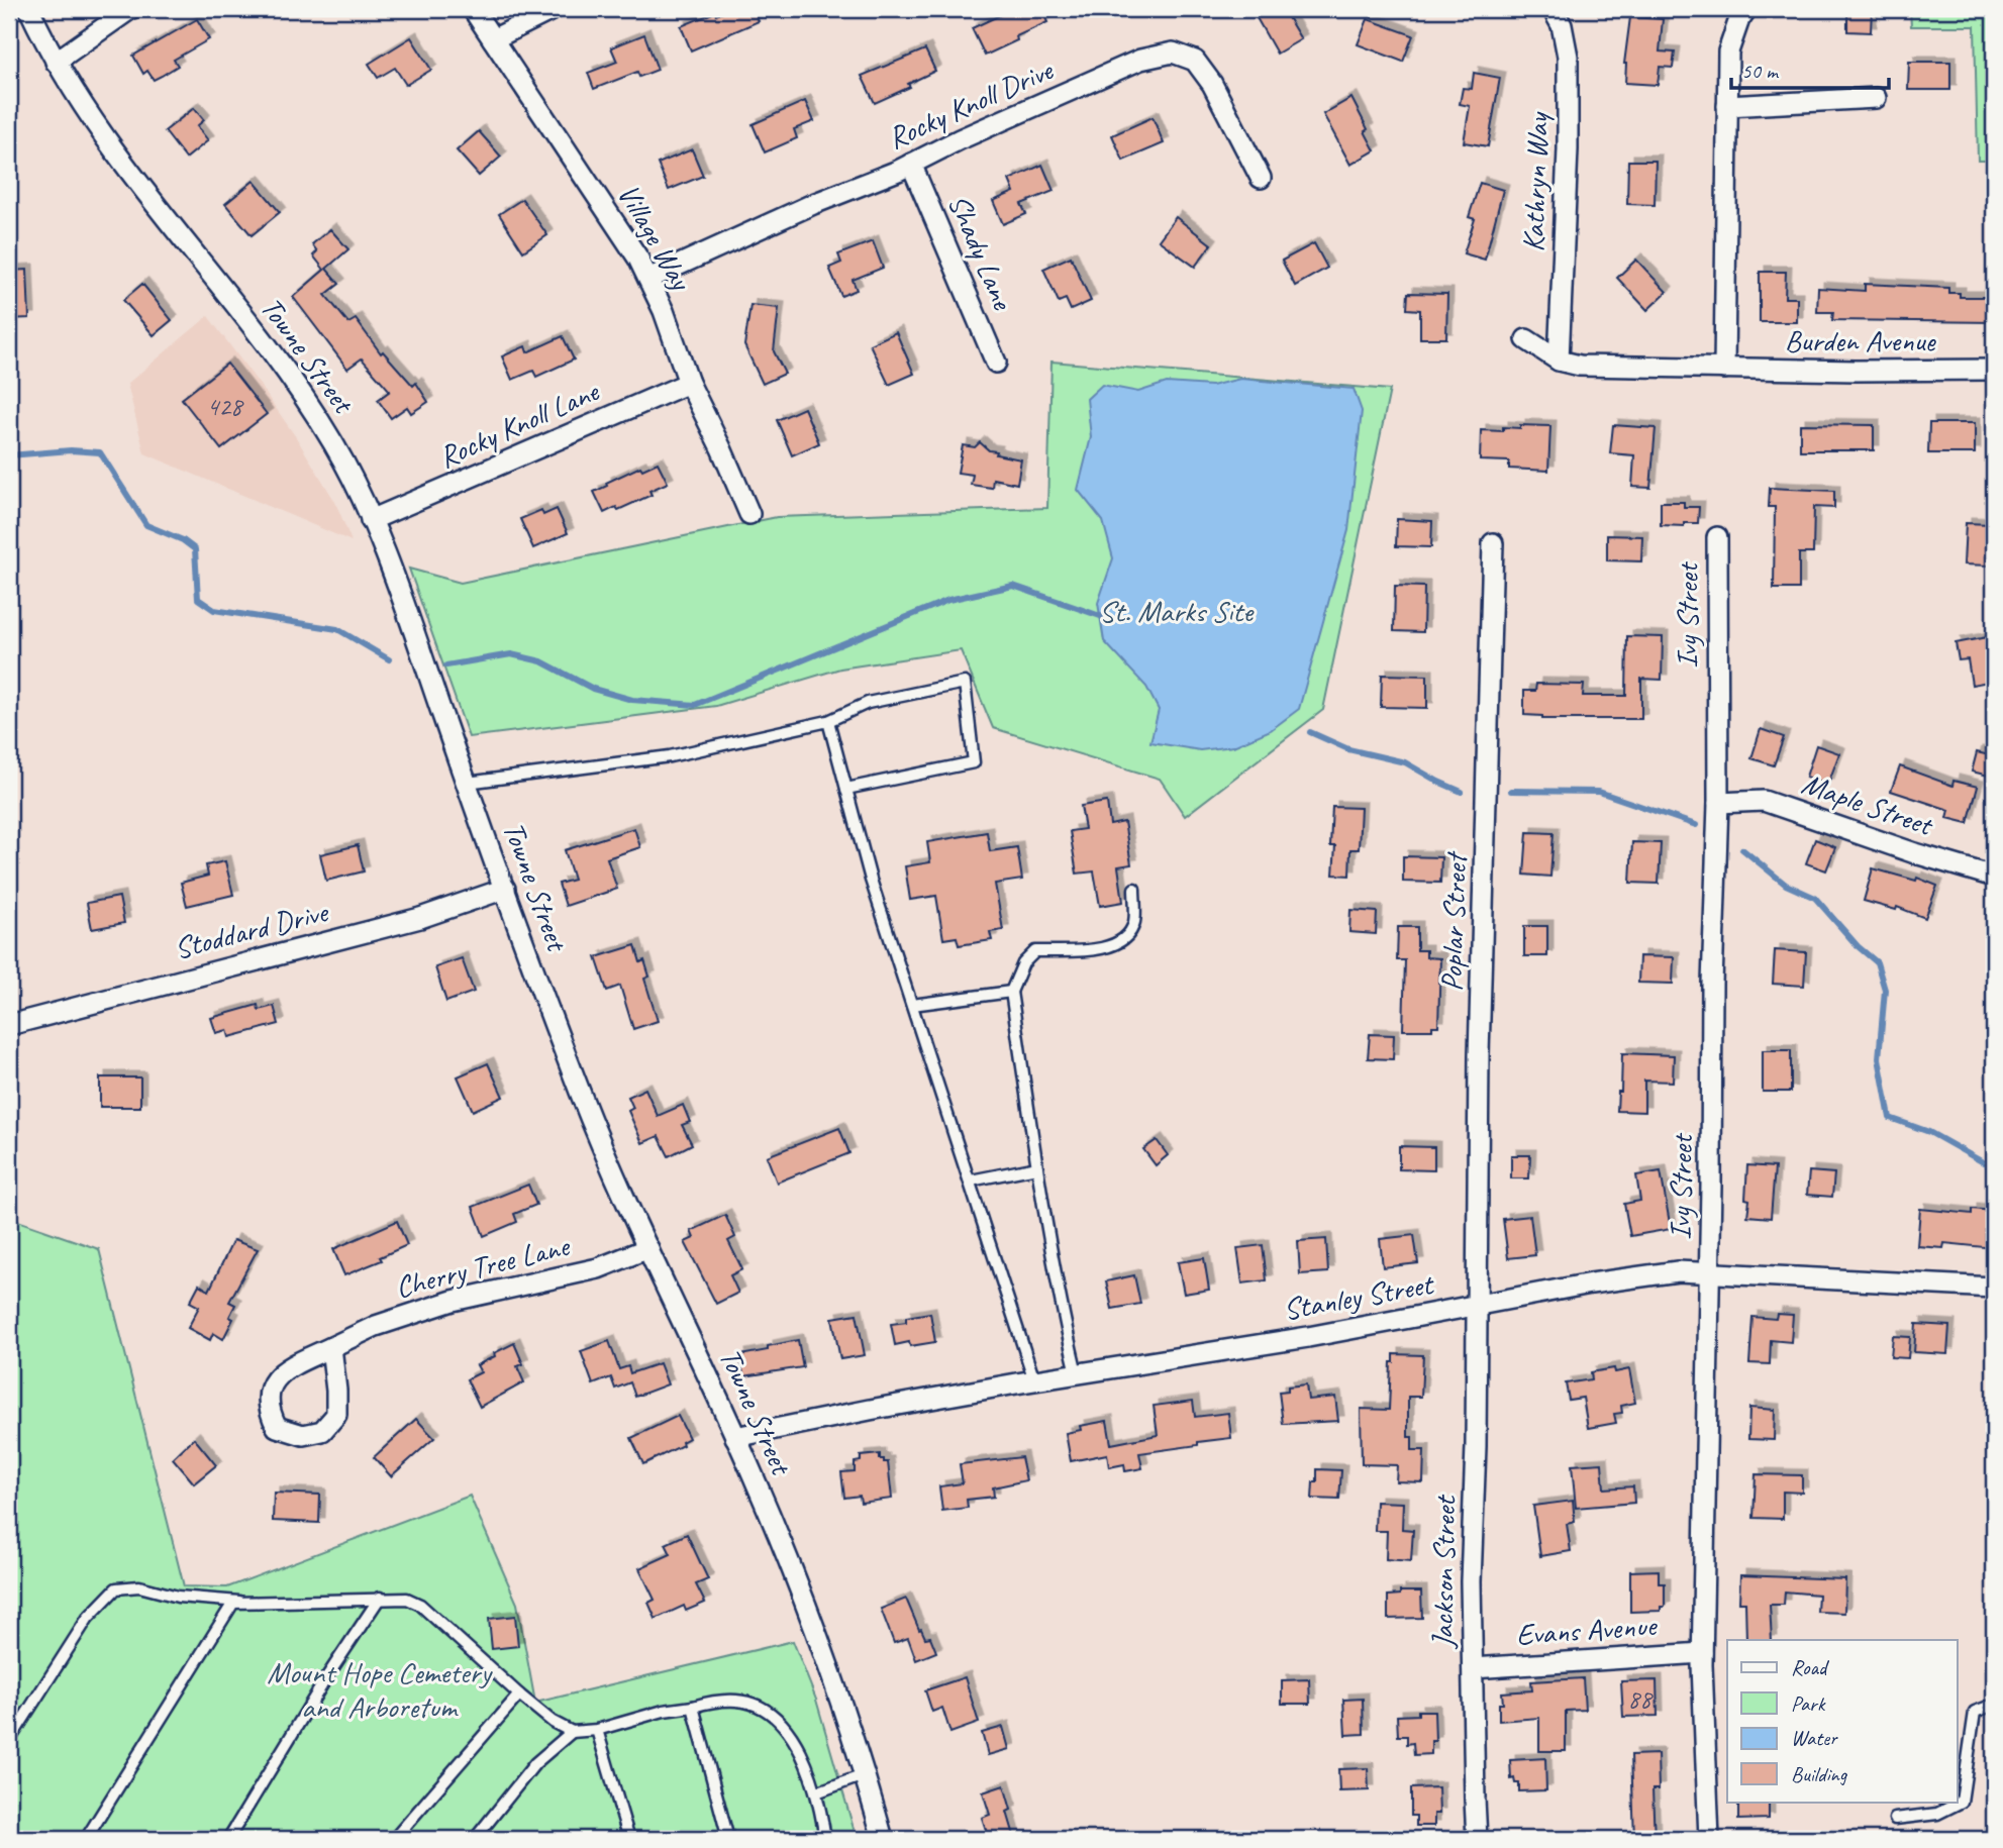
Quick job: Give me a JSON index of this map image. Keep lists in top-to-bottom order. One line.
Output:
{"streets":{"street":["Rocky Knoll Drive","Kathryn Way","Village Way","Shady Lane","Burden Avenue","Towne Street","Rocky Knoll Lane","Ivy Street","Maple Street","Poplar Street","Stoddard Drive","Cherry Tree Lane","Stanley Street","Jackson Street","Evans Avenue"]},"crossings":[["Rocky Knoll Drive","Village Way"],["Rocky Knoll Drive","Shady Lane"],["Kathryn Way","Burden Avenue"],["Village Way","Rocky Knoll Lane"],["Towne Street","Rocky Knoll Lane"],["Towne Street","Stoddard Drive"],["Towne Street","Cherry Tree Lane"],["Towne Street","Stanley Street"],["Ivy Street","Maple Street"],["Ivy Street","Stanley Street"],["Ivy Street","Evans Avenue"],["Poplar Street","Stanley Street"],["Poplar Street","Jackson Street"],["Stanley Street","Jackson Street"],["Jackson Street","Evans Avenue"]],"parks":["St. Marks Site","Mount Hope Cemetery and Arboretum"],"house_numbers":["428","88"],"legend":["Road","Park","Water","Building"],"scale_bar":"50 m"}
